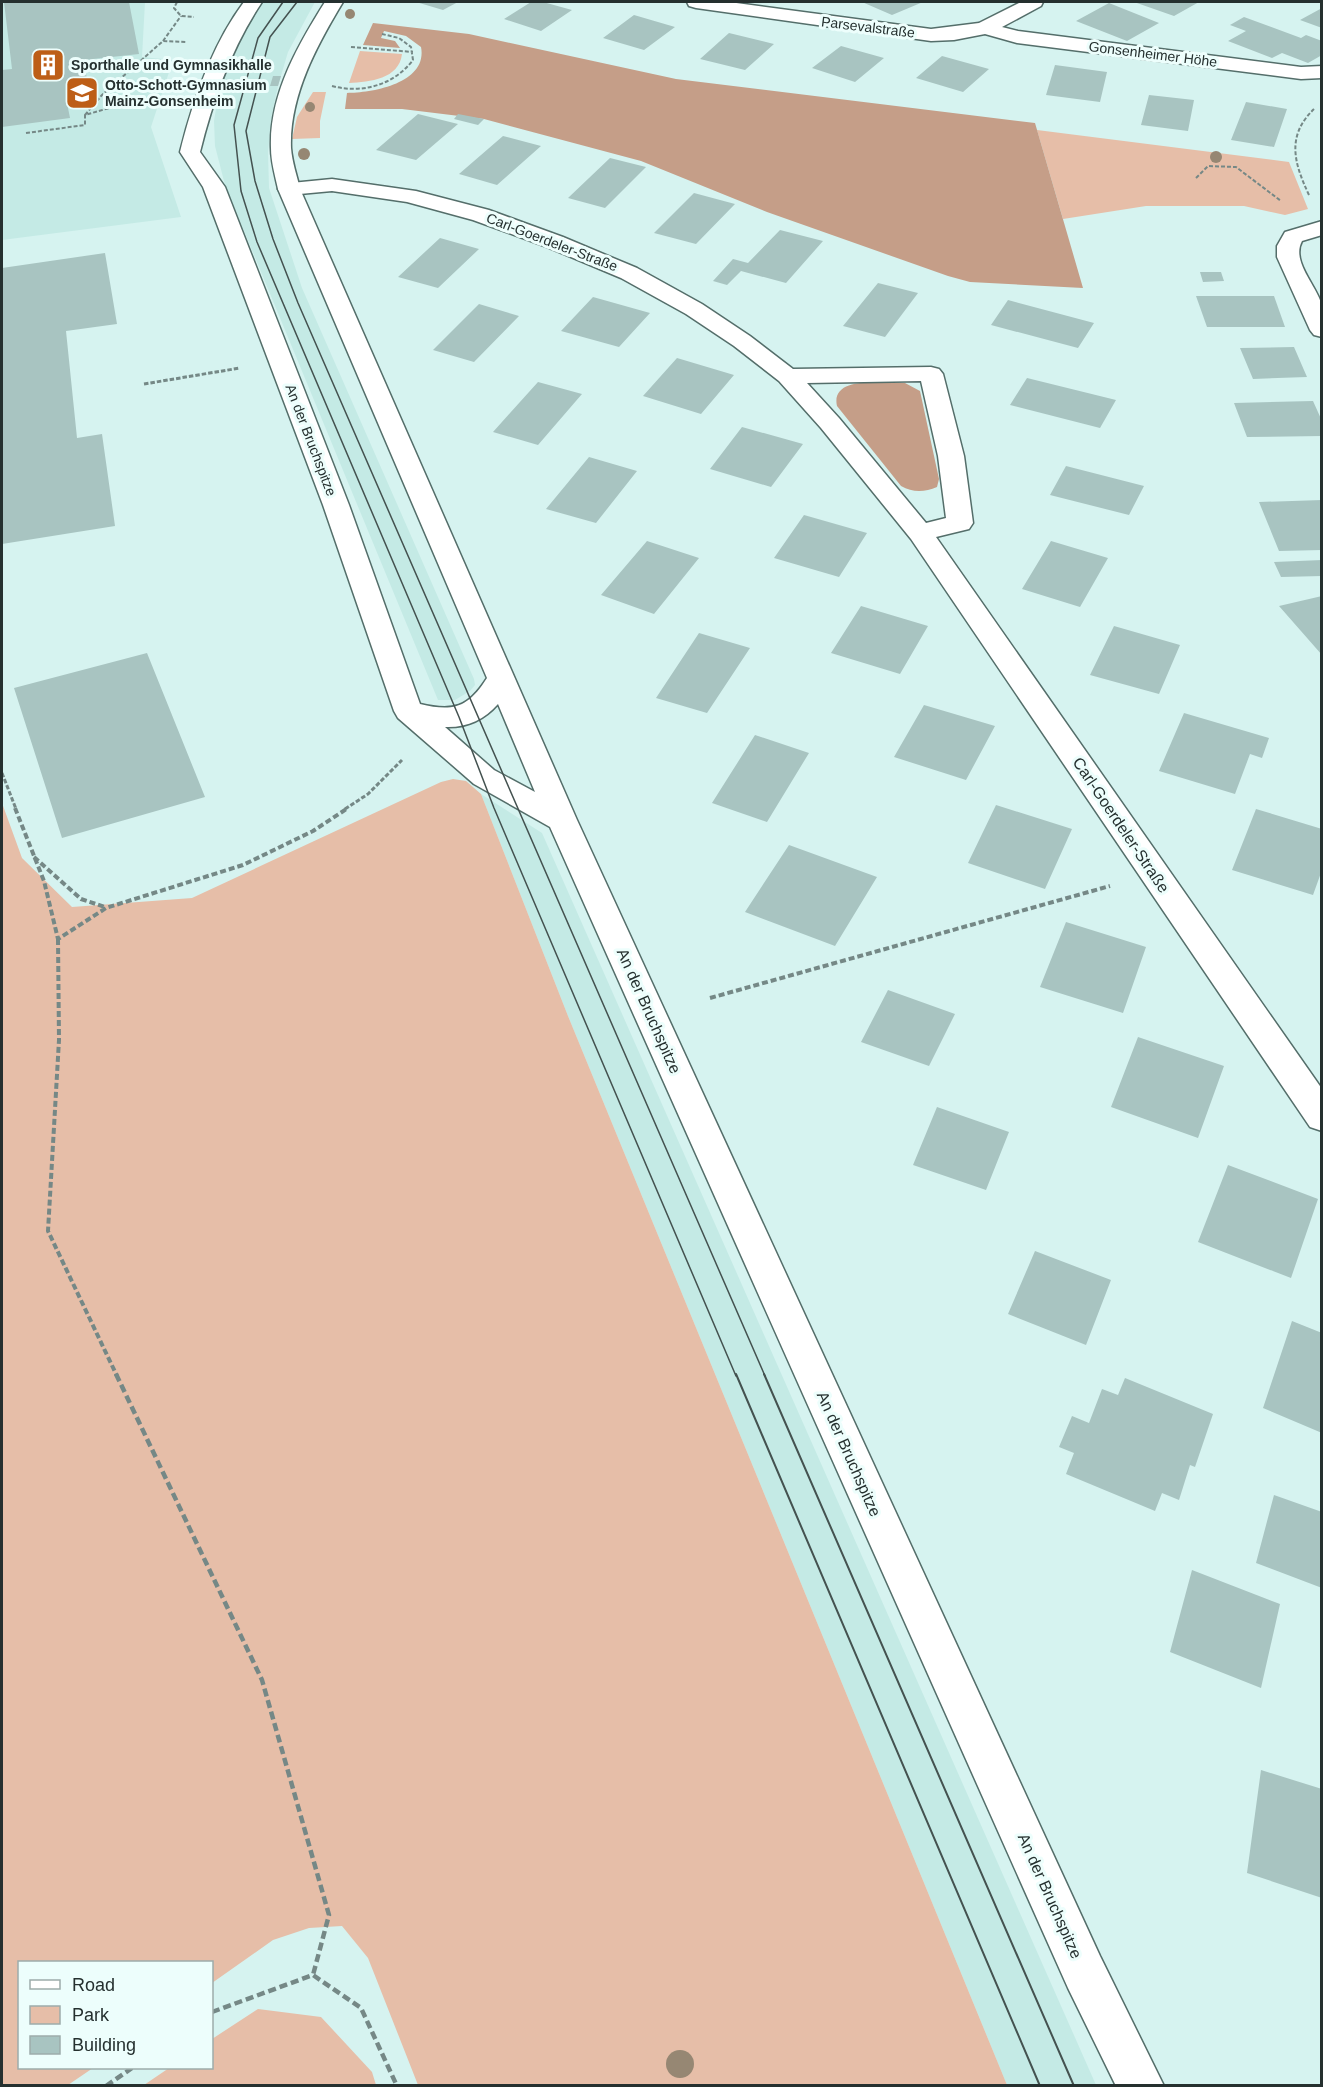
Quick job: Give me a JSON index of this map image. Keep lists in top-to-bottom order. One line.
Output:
{"streets":{"main road":["Parsevalstraße","Gonsenheimer Höhe","Carl-Goerdeler-Straße","An der Bruchspitze"]},"crossings":[["Parsevalstraße","Gonsenheimer Höhe"],["Carl-Goerdeler-Straße","An der Bruchspitze"]],"places":{"building":["Sporthalle und Gymnasikhalle"],"school or university":["Otto-Schott-Gymnasium Mainz-Gonsenheim"]},"legend":["Road","Park","Building"]}
